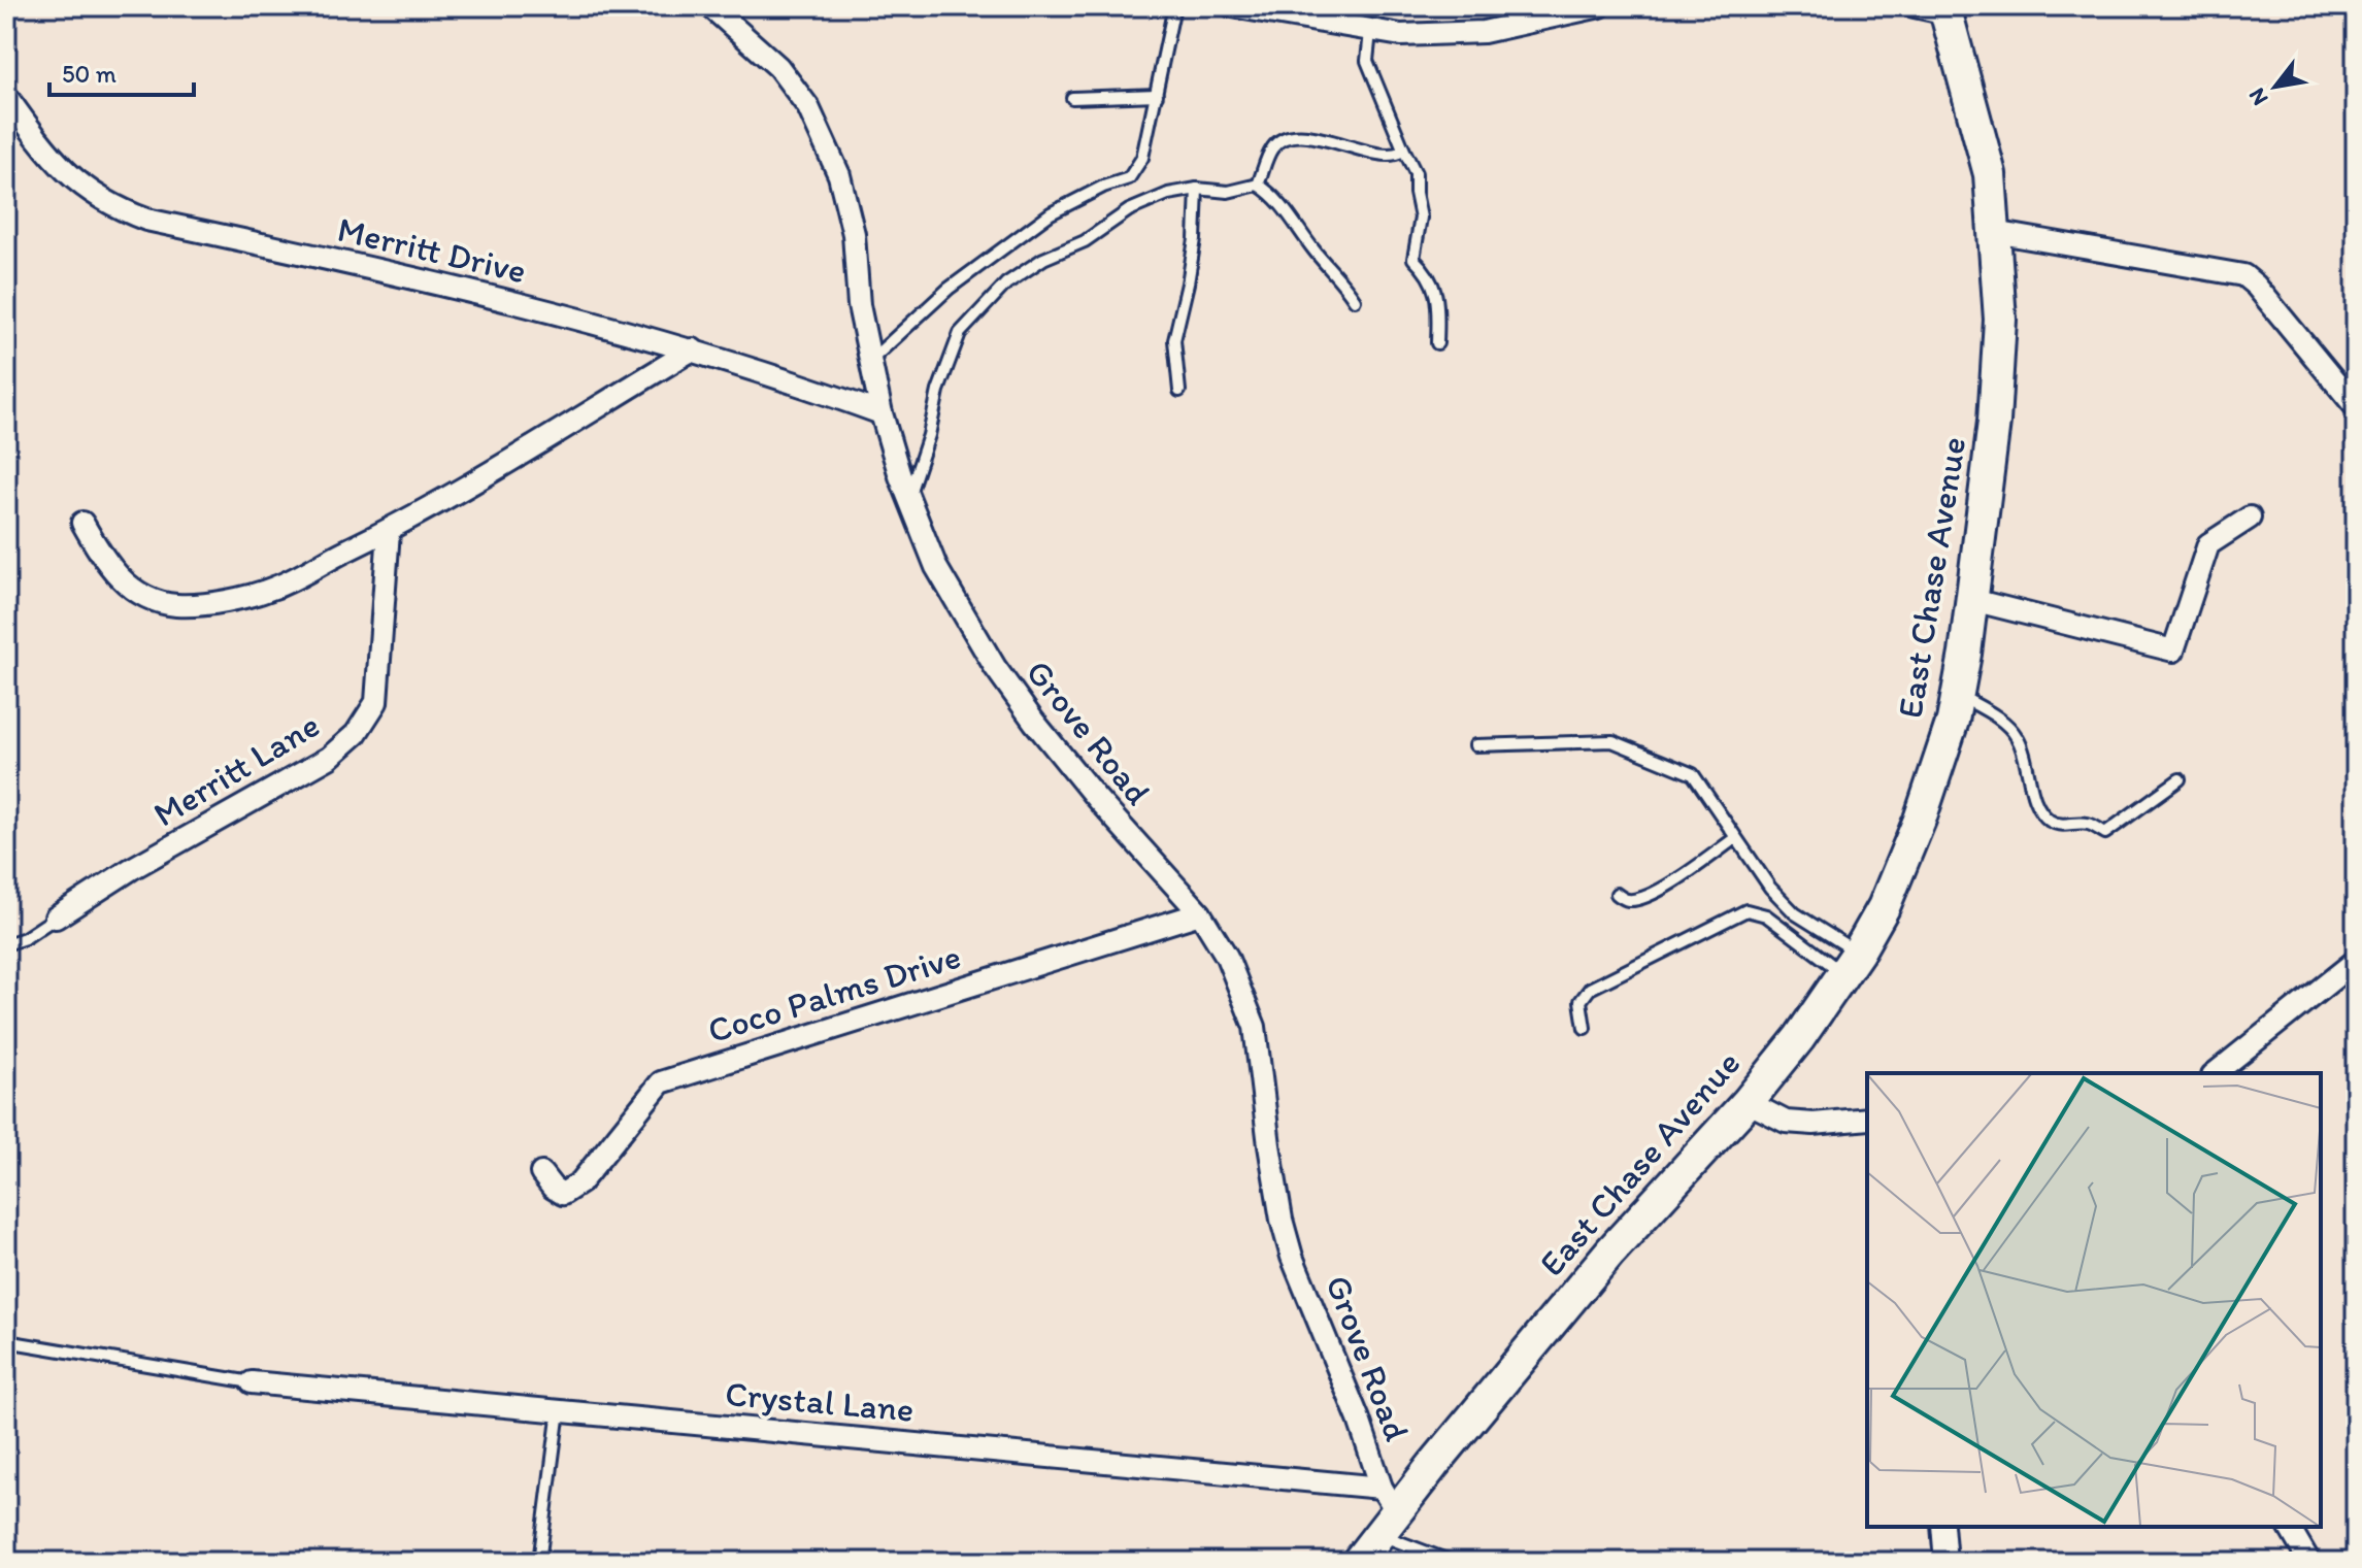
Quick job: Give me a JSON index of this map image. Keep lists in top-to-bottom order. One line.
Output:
{"streets":{"main road":["East Chase Avenue"],"street":["Merritt Drive","Grove Road","Merritt Lane","Coco Palms Drive","Crystal Lane"]},"crossings":[["Merritt Drive","Grove Road"],["East Chase Avenue","Grove Road"],["East Chase Avenue","Crystal Lane"],["Grove Road","Coco Palms Drive"],["Grove Road","Crystal Lane"]],"scale_bar":"50 m","north":"bottom left"}
